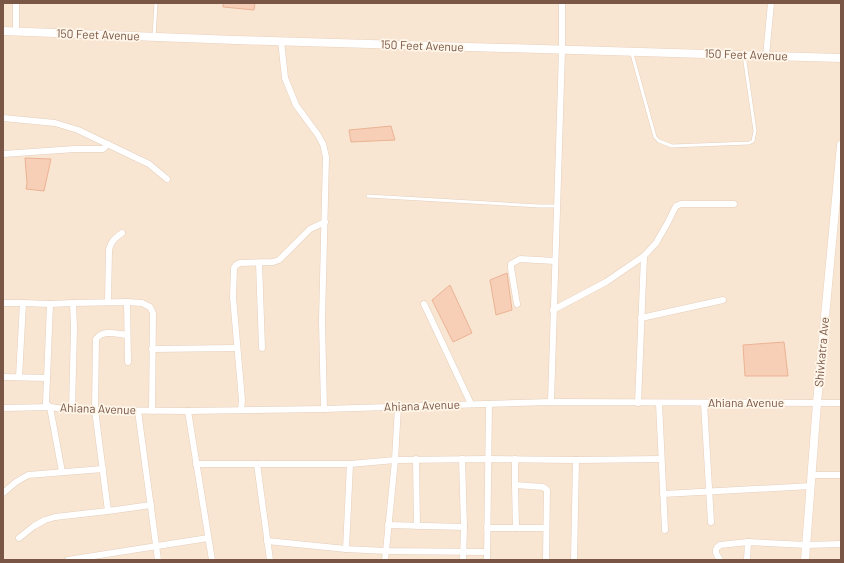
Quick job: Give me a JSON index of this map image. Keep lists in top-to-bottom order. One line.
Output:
{"streets":{"street":["150 Feet Avenue","Shivkatra Ave","Ahiana Avenue"]},"crossings":[["Shivkatra Ave","Ahiana Avenue"]]}
